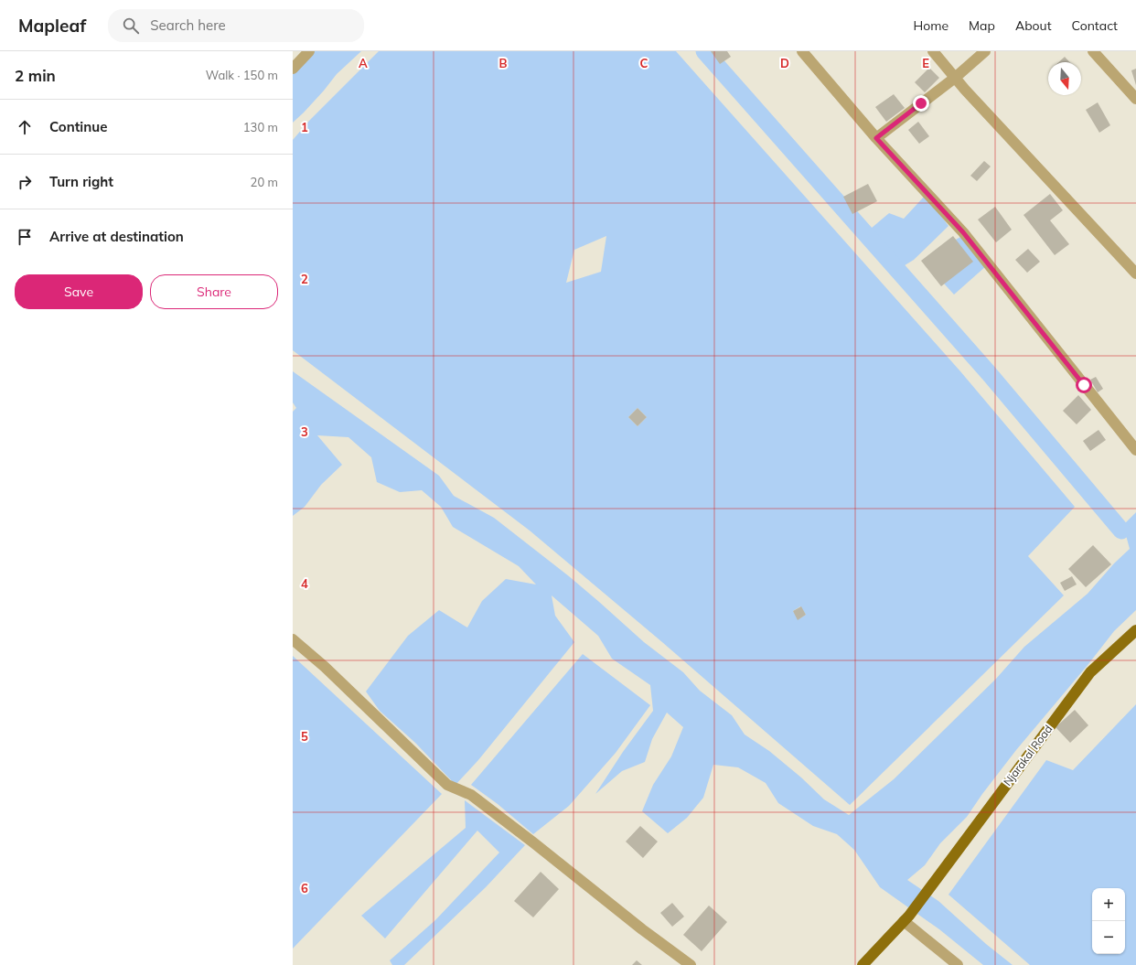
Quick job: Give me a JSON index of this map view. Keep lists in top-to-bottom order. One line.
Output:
{"streets":{"main road":["Njarakal Road"]},"north":"bottom","page":{"header":"Mapleaf","search":"Search here","nav":["Home","Map","About","Contact"],"heading":["2 min","Walk · 150 m"],"list":[["Continue","130 m"],["Turn right","20 m"],"Arrive at destination"],"buttons":["Save","Share"],"map_buttons":["+","−"]},"grid":{"columns":["A","B","C","D","E"],"rows":["1","2","3","4","5","6"]}}
